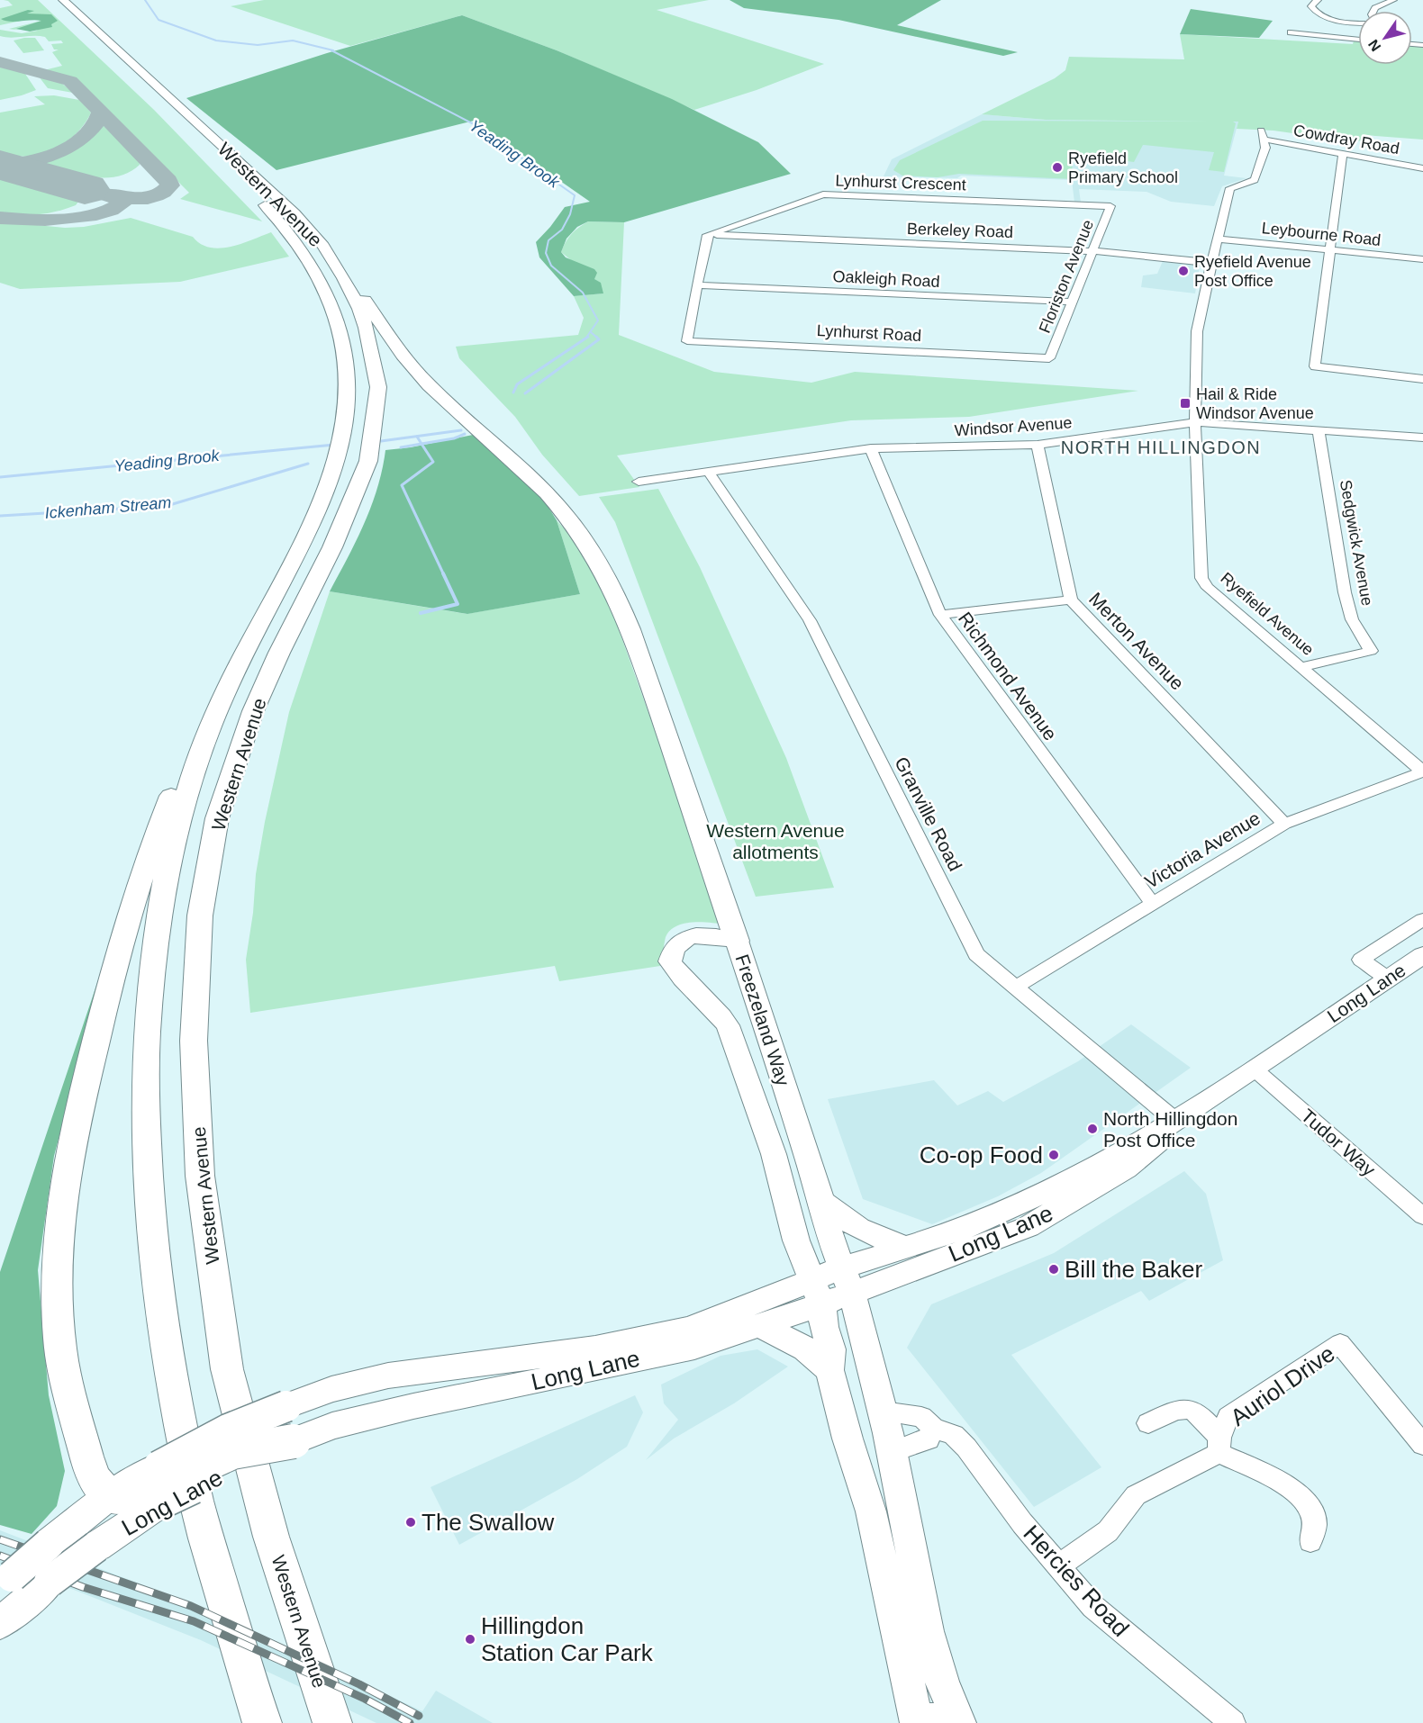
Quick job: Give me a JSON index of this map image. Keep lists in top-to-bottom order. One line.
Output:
{"streets":{"highway":["Western Avenue"],"main road":["Long Lane","Freezeland Way"],"street":["Cowdray Road","Lynhurst Crescent","Berkeley Road","Leybourne Road","Floriston Avenue","Oakleigh Road","Lynhurst Road","Windsor Avenue","Sedgwick Avenue","Ryefield Avenue","Merton Avenue","Richmond Avenue","Granville Road","Victoria Avenue","Tudor Way","Auriol Drive","Hercies Road"]},"crossings":[["Cowdray Road","Ryefield Avenue"],["Lynhurst Crescent","Berkeley Road"],["Lynhurst Crescent","Floriston Avenue"],["Berkeley Road","Floriston Avenue"],["Berkeley Road","Ryefield Avenue"],["Leybourne Road","Ryefield Avenue"],["Floriston Avenue","Oakleigh Road"],["Floriston Avenue","Lynhurst Road"],["Oakleigh Road","Lynhurst Road"],["Windsor Avenue","Sedgwick Avenue"],["Windsor Avenue","Ryefield Avenue"],["Windsor Avenue","Merton Avenue"],["Windsor Avenue","Richmond Avenue"],["Windsor Avenue","Granville Road"],["Sedgwick Avenue","Ryefield Avenue"],["Ryefield Avenue","Victoria Avenue"],["Merton Avenue","Victoria Avenue"],["Richmond Avenue","Victoria Avenue"],["Granville Road","Victoria Avenue"],["Granville Road","Long Lane"],["Long Lane","Freezeland Way"],["Long Lane","Tudor Way"],["Freezeland Way","Hercies Road"]],"districts":["NORTH HILLINGDON"],"water":["Yeading Brook","Ickenham Stream"],"parks":["Western Avenue allotments"],"places":{"other":["Ryefield Primary School","Ryefield Avenue Post Office","North Hillingdon Post Office","Co-op Food","Bill the Baker","The Swallow","Hillingdon Station Car Park"],"transit":["Hail & Ride Windsor Avenue"]},"north":"bottom left"}
